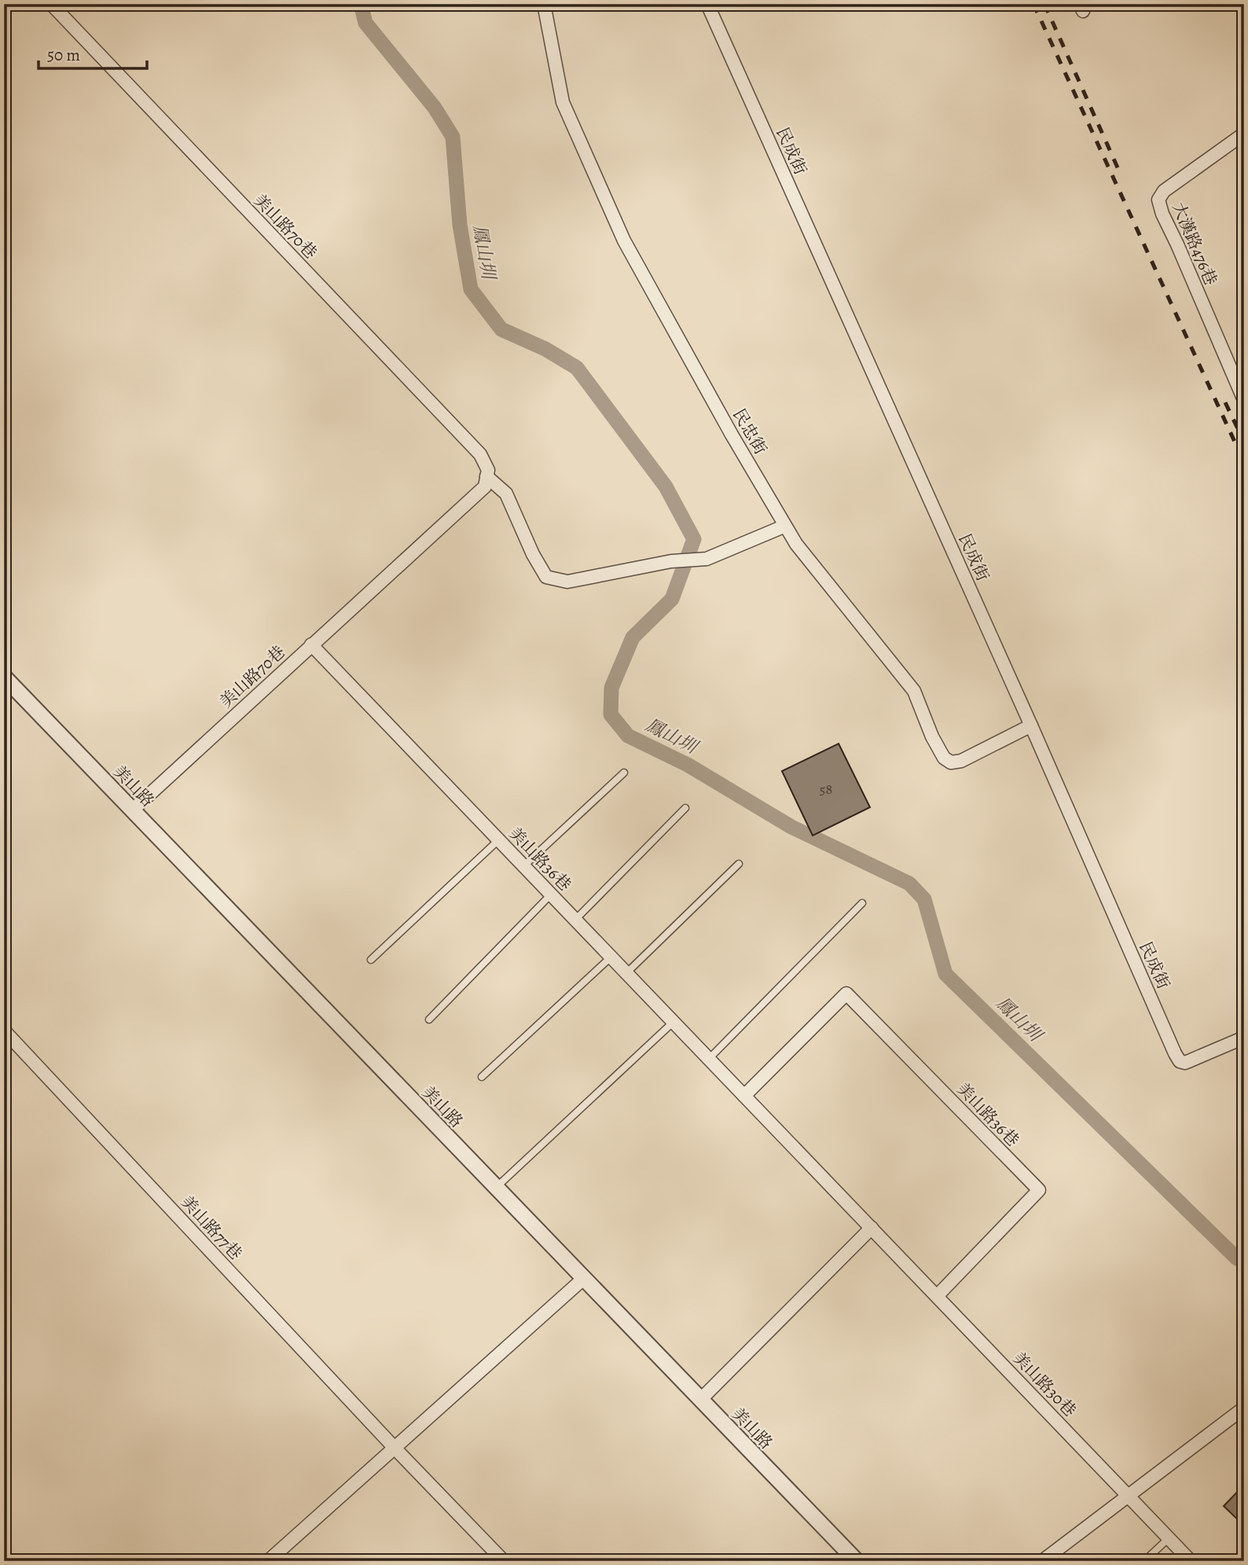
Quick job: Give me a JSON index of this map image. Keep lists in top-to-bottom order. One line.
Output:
{"streets":{"street":["民成街","美山路70巷","大漢路476巷","民忠街","美山路","美山路36巷","美山路77巷","美山路30巷"]},"crossings":[["民成街","民忠街"],["美山路70巷","民忠街"],["美山路70巷","美山路"],["美山路70巷","美山路36巷"],["美山路36巷","美山路30巷"]],"water":["鳳山圳"],"house_numbers":["58"],"scale_bar":"50 m"}
